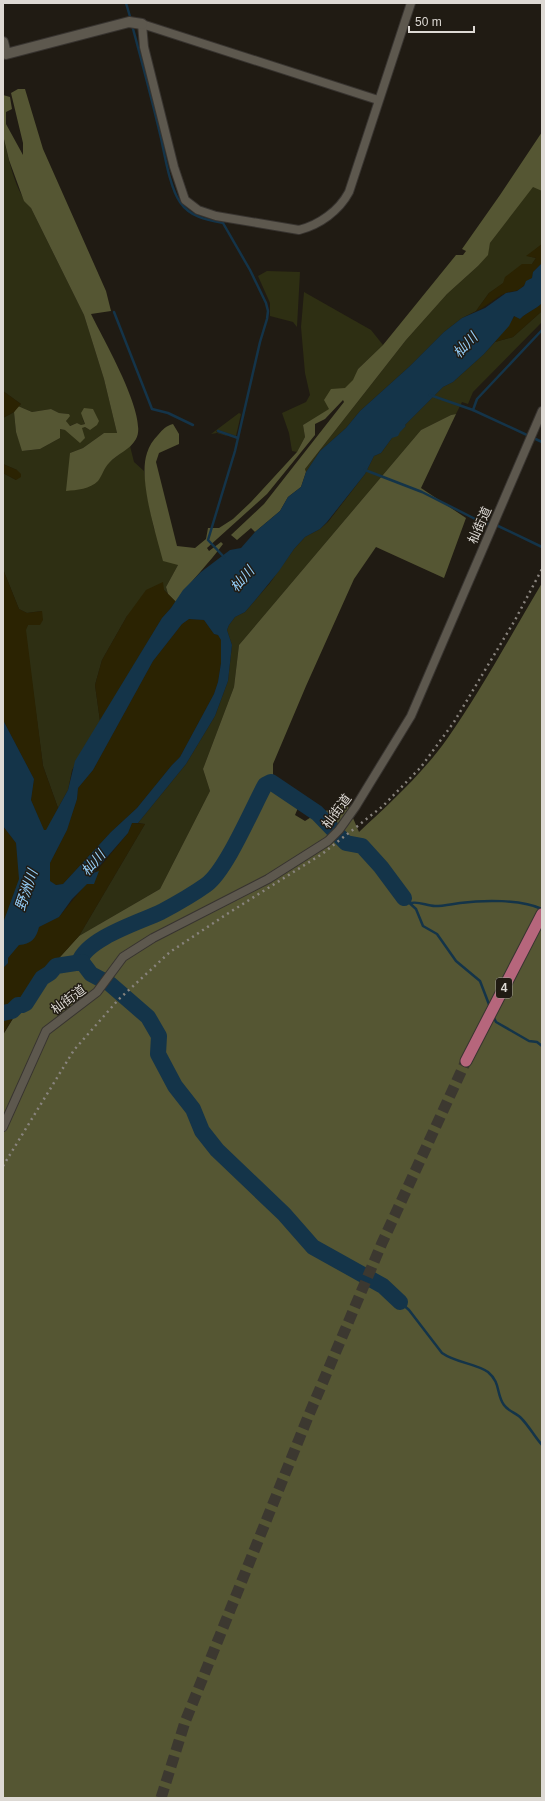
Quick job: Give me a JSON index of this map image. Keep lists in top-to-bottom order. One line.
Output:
{"streets":{"main road":["4"],"street":["杣街道"]},"water":["杣川","野洲川"],"scale_bar":"50 m"}
